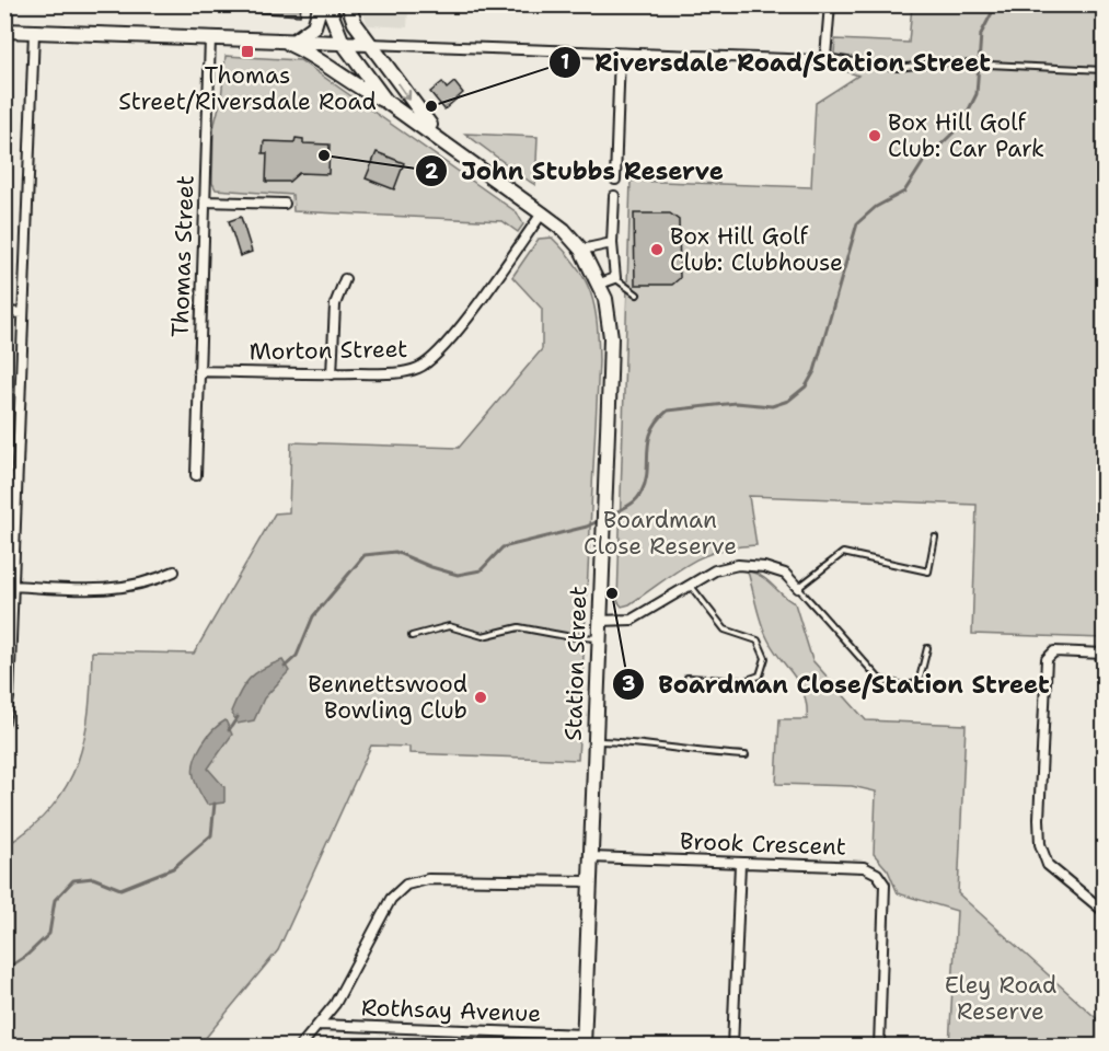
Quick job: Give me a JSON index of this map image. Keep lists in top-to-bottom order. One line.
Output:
{"streets":{"main road":["Station Street"],"street":["Thomas Street","Morton Street","Brook Crescent","Rothsay Avenue"]},"crossings":[["Thomas Street","Morton Street"],["Morton Street","Station Street"],["Station Street","Brook Crescent"],["Station Street","Rothsay Avenue"]],"parks":["Boardman Close Reserve","Eley Road Reserve"],"places":{"transit":["Thomas Street/Riversdale Road"],"other":["Riversdale Road/Station Street","Box Hill Golf Club: Car Park","John Stubbs Reserve","Box Hill Golf Club: Clubhouse","Boardman Close/Station Street","Bennettswood Bowling Club"]}}
